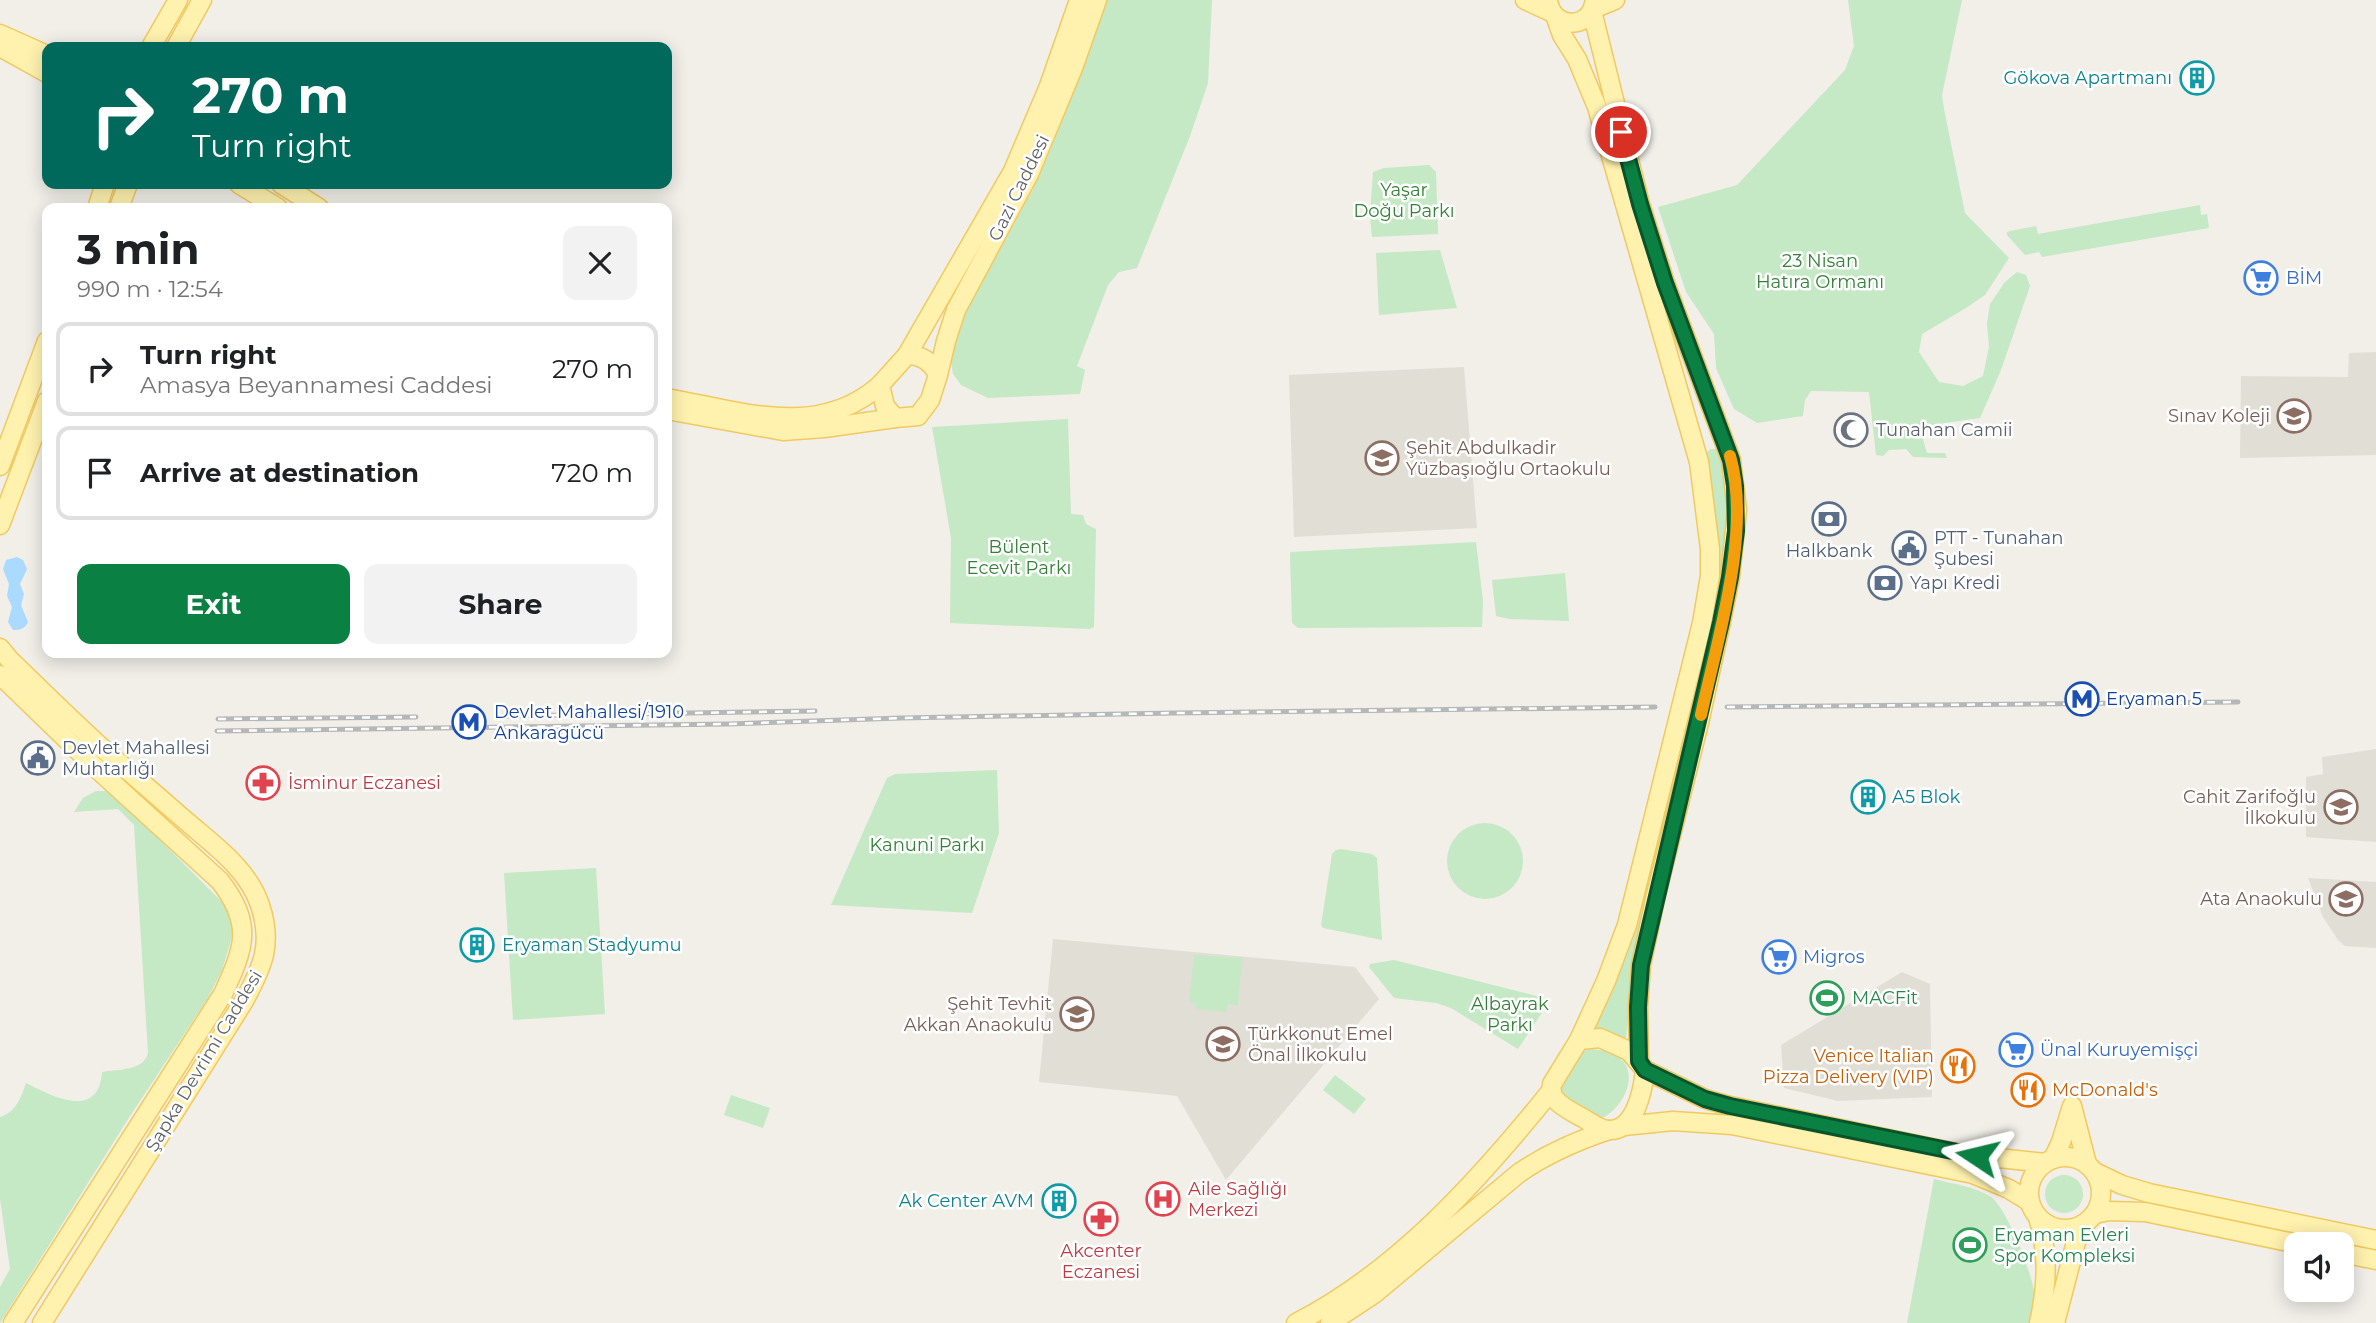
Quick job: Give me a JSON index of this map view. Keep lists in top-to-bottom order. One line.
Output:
{"streets":{"main road":["Gazi Caddesi","Şapka Devrimi Caddesi"]},"parks":["Yaşar Doğu Parkı","23 Nisan Hatıra Ormanı","Bülent Ecevit Parkı","Kanuni Parkı","Albayrak Parkı"],"places":{"building":["Gökova Apartmanı","A5 Blok","Eryaman Stadyumu","Ak Center AVM"],"supermarket":["BİM","Migros","Ünal Kuruyemişçi"],"school or university":["Sınav Koleji","Şehit Abdulkadir Yüzbaşıoğlu Ortaokulu","Cahit Zarifoğlu İlkokulu","Ata Anaokulu","Şehit Tevhit Akkan Anaokulu","Türkkonut Emel Önal İlkokulu"],"mosque":["Tunahan Camii"],"bank":["Halkbank","Yapı Kredi"],"public building":["PTT - Tunahan Şubesi","Devlet Mahallesi Muhtarlığı"],"metro station":["Eryaman 5","Devlet Mahallesi/1910 Ankaragücü"],"pharmacy":["İsminur Eczanesi","Akcenter Eczanesi"],"sports":["MACFit","Eryaman Evleri Spor Kompleksi"],"restaurant":["Venice Italian Pizza Delivery (VIP)","McDonald's"],"hospital":["Aile Sağlığı Merkezi"]},"page":{"turn":["270 m","Turn right"],"heading":["3 min","990 m · 12:54"],"list":[{"name":"Turn right","note":"Amasya Beyannamesi Caddesi","value":"270 m"},{"name":"Arrive at destination","value":"720 m"}],"buttons":["Exit","Share"]}}
